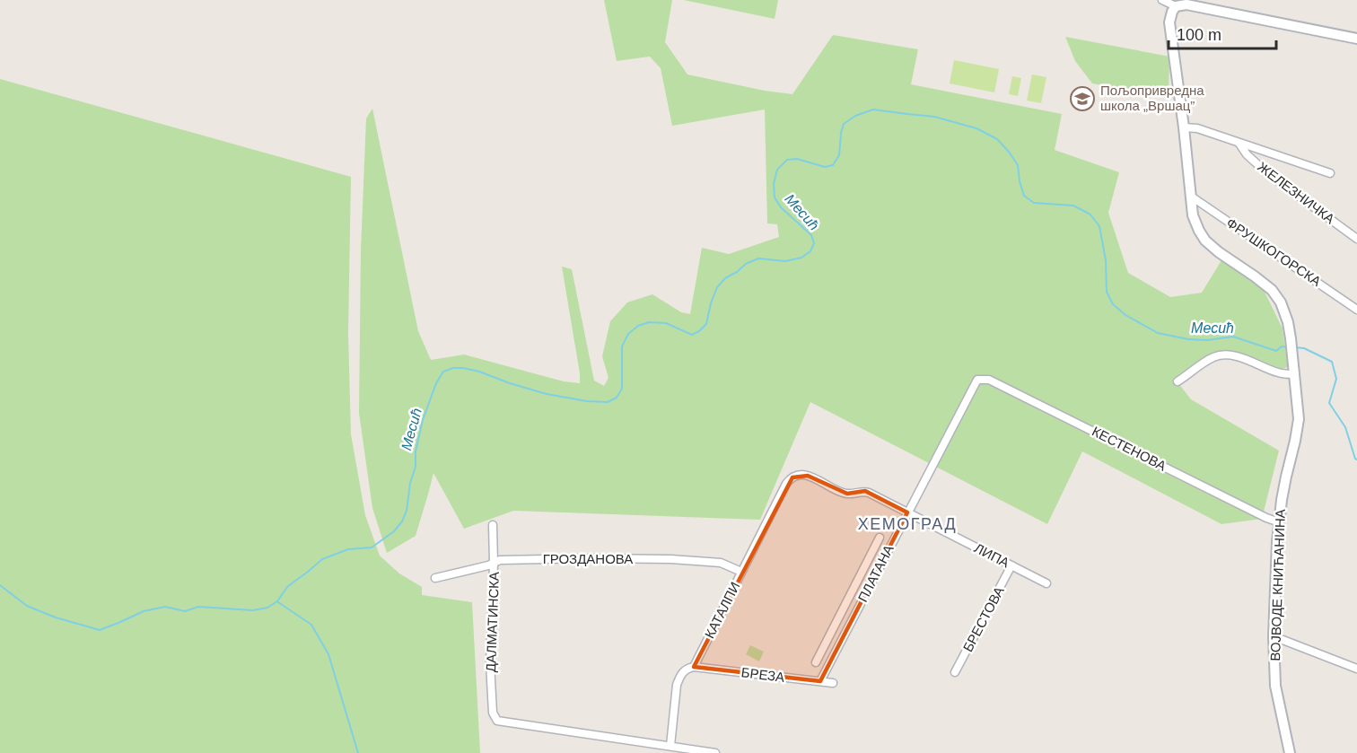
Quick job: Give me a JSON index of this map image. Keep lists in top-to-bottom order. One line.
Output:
{"streets":{"street":["ЖЕЛЕЗНИЧКА","ФРУШКОГОРСКА","КЕСТЕНОВА","ЛИПА","ГРОЗДАНОВА","ПЛАТАНА","ВОЈВОДЕ КНИЋАНИНА","КАТАЛПИ","БРЕСТОВА","ДАЛМАТИНСКА","БРЕЗА"]},"crossings":[["ФРУШКОГОРСКА","ВОЈВОДЕ КНИЋАНИНА"],["КЕСТЕНОВА","ПЛАТАНА"],["КЕСТЕНОВА","ВОЈВОДЕ КНИЋАНИНА"],["ЛИПА","ПЛАТАНА"],["ЛИПА","КАТАЛПИ"],["ЛИПА","БРЕСТОВА"],["ГРОЗДАНОВА","КАТАЛПИ"],["ГРОЗДАНОВА","ДАЛМАТИНСКА"],["ПЛАТАНА","БРЕЗА"],["КАТАЛПИ","ДАЛМАТИНСКА"],["КАТАЛПИ","БРЕЗА"]],"districts":["ХЕМОГРАД"],"water":["Месић"],"places":{"school or university":["Пољопривредна школа „Вршац”"]},"scale_bar":"100 m"}
